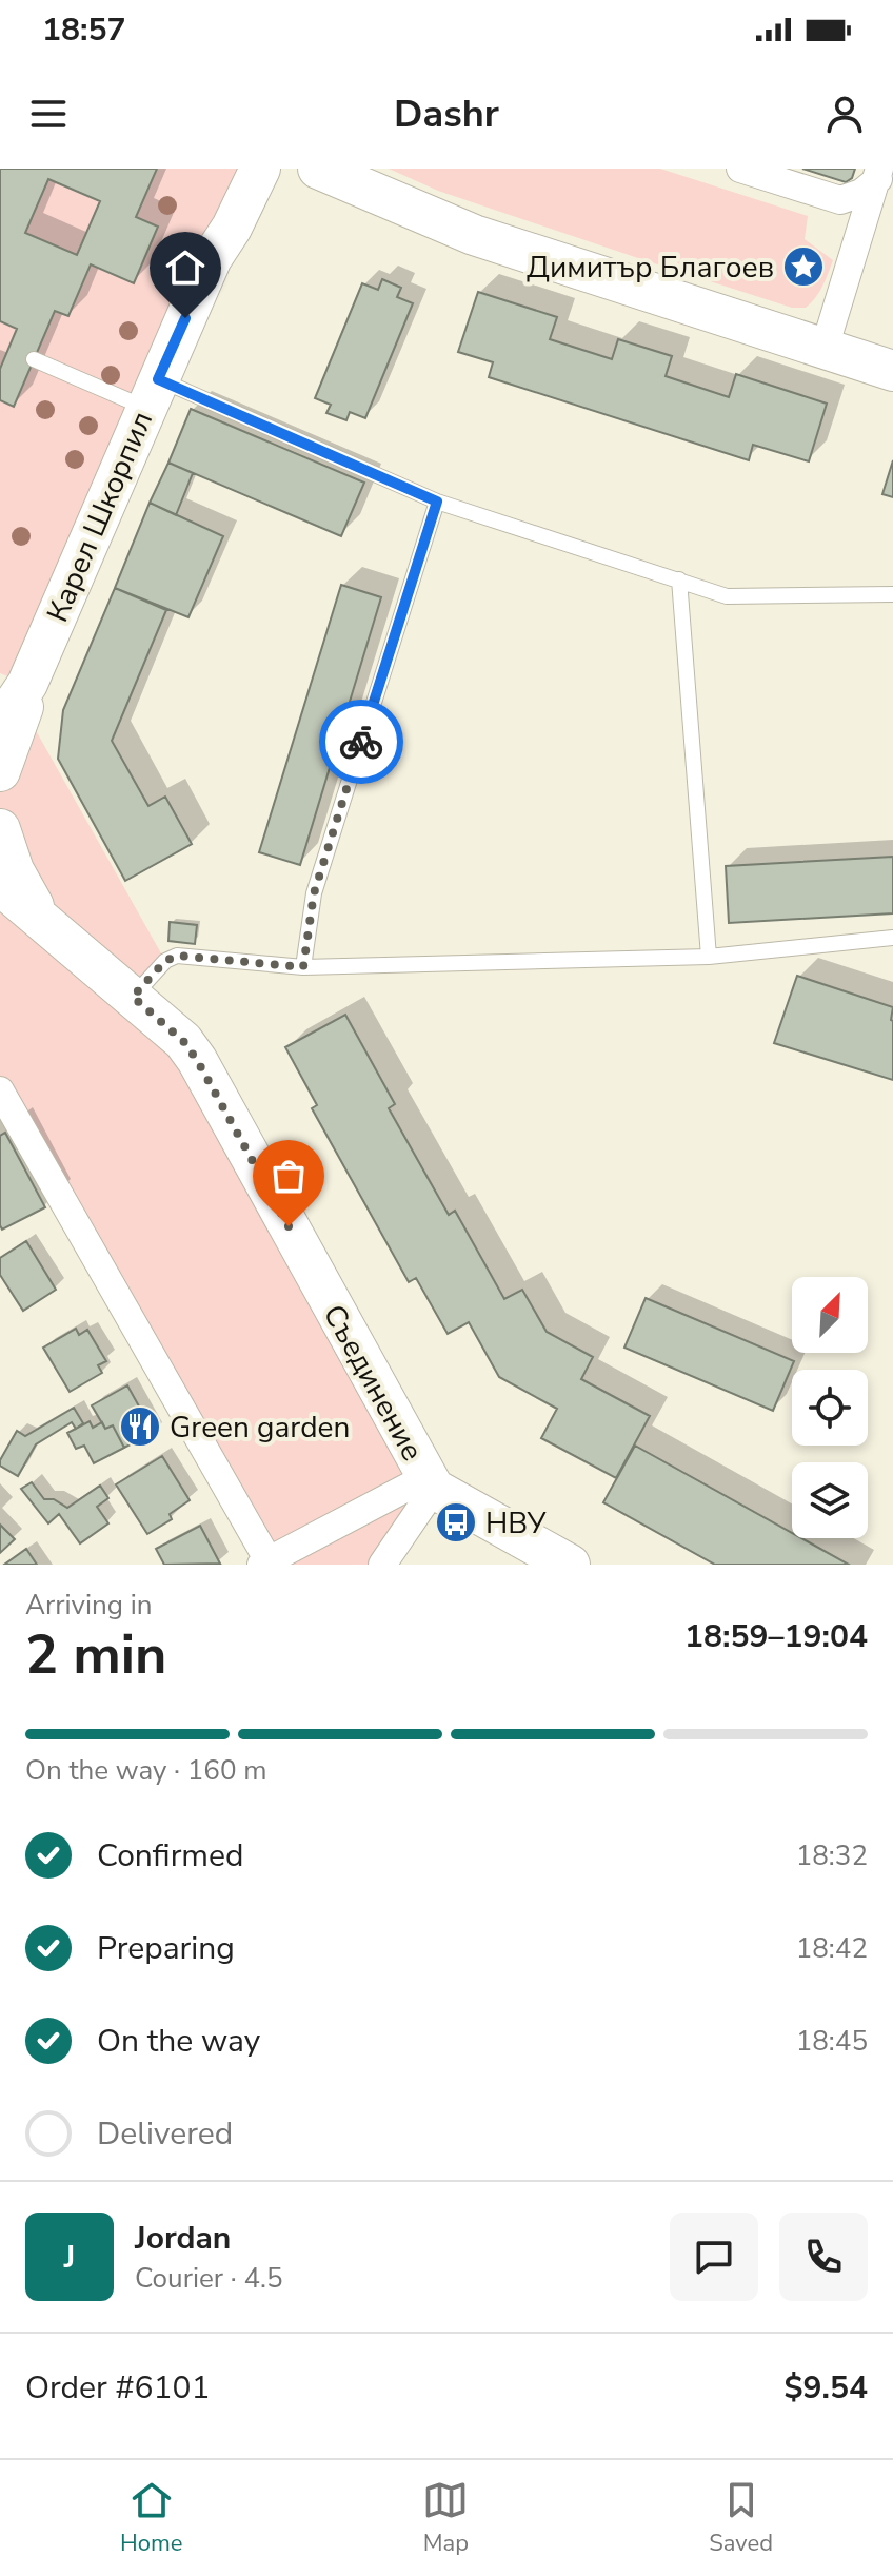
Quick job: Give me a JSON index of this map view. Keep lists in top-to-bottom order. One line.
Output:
{"streets":{"street":["Карел Шкорпил","Съединение"]},"places":{"place":["Димитър Благоев"],"restaurant":["Green garden"],"bus stop":["НВУ"]},"north":"top right","page":{"status":"18:57","header":"Dashr","heading":["2 min","Arriving in","18:59–19:04"],"panel":["Jordan","Courier · 4.5","Order #6101","$9.54"],"bar":"On the way · 160 m","list":[["Confirmed","18:32"],["Preparing","18:42"],["On the way","18:45"],"Delivered"],"round":"J","tabs":["Home","Map","Saved"]}}
